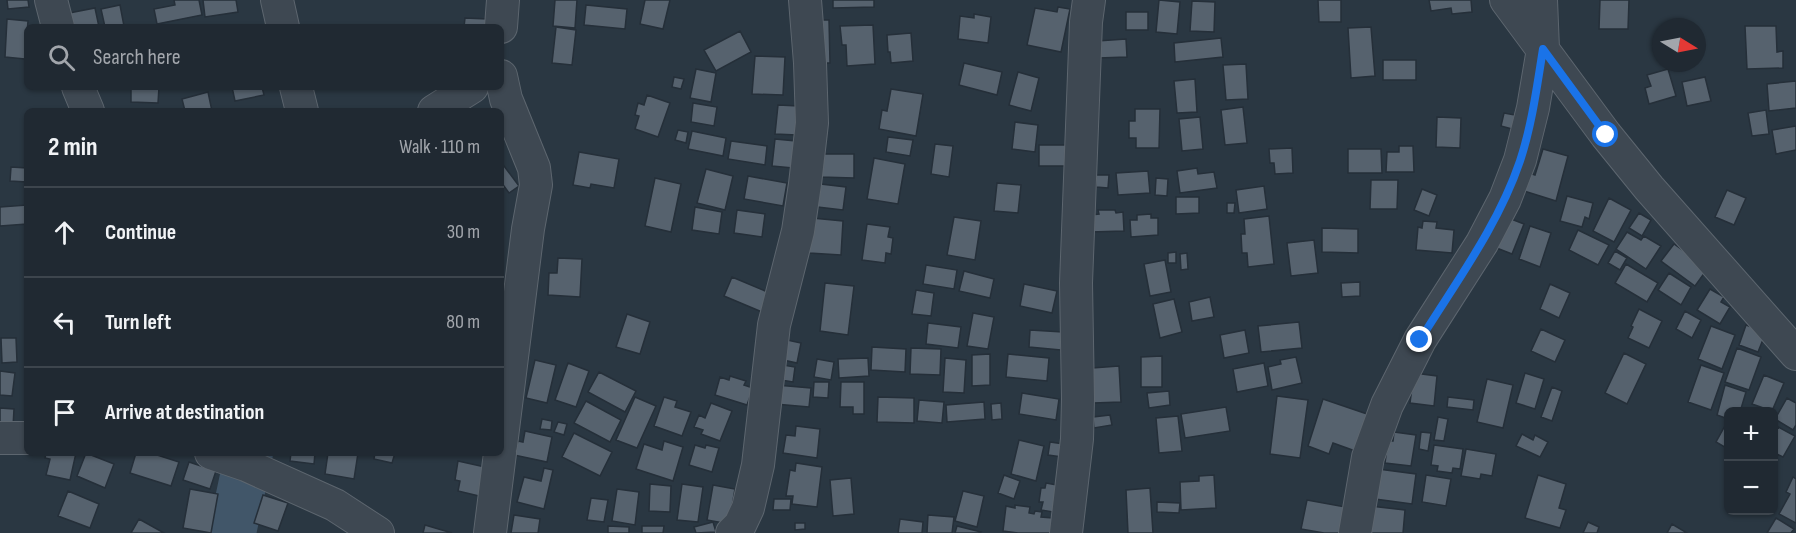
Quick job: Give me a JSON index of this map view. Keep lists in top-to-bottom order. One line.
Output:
{"north":"right","page":{"search":"Search here","heading":["2 min","Walk · 110 m"],"list":[["Continue","30 m"],["Turn left","80 m"],"Arrive at destination"],"map_buttons":["+","−"]}}
